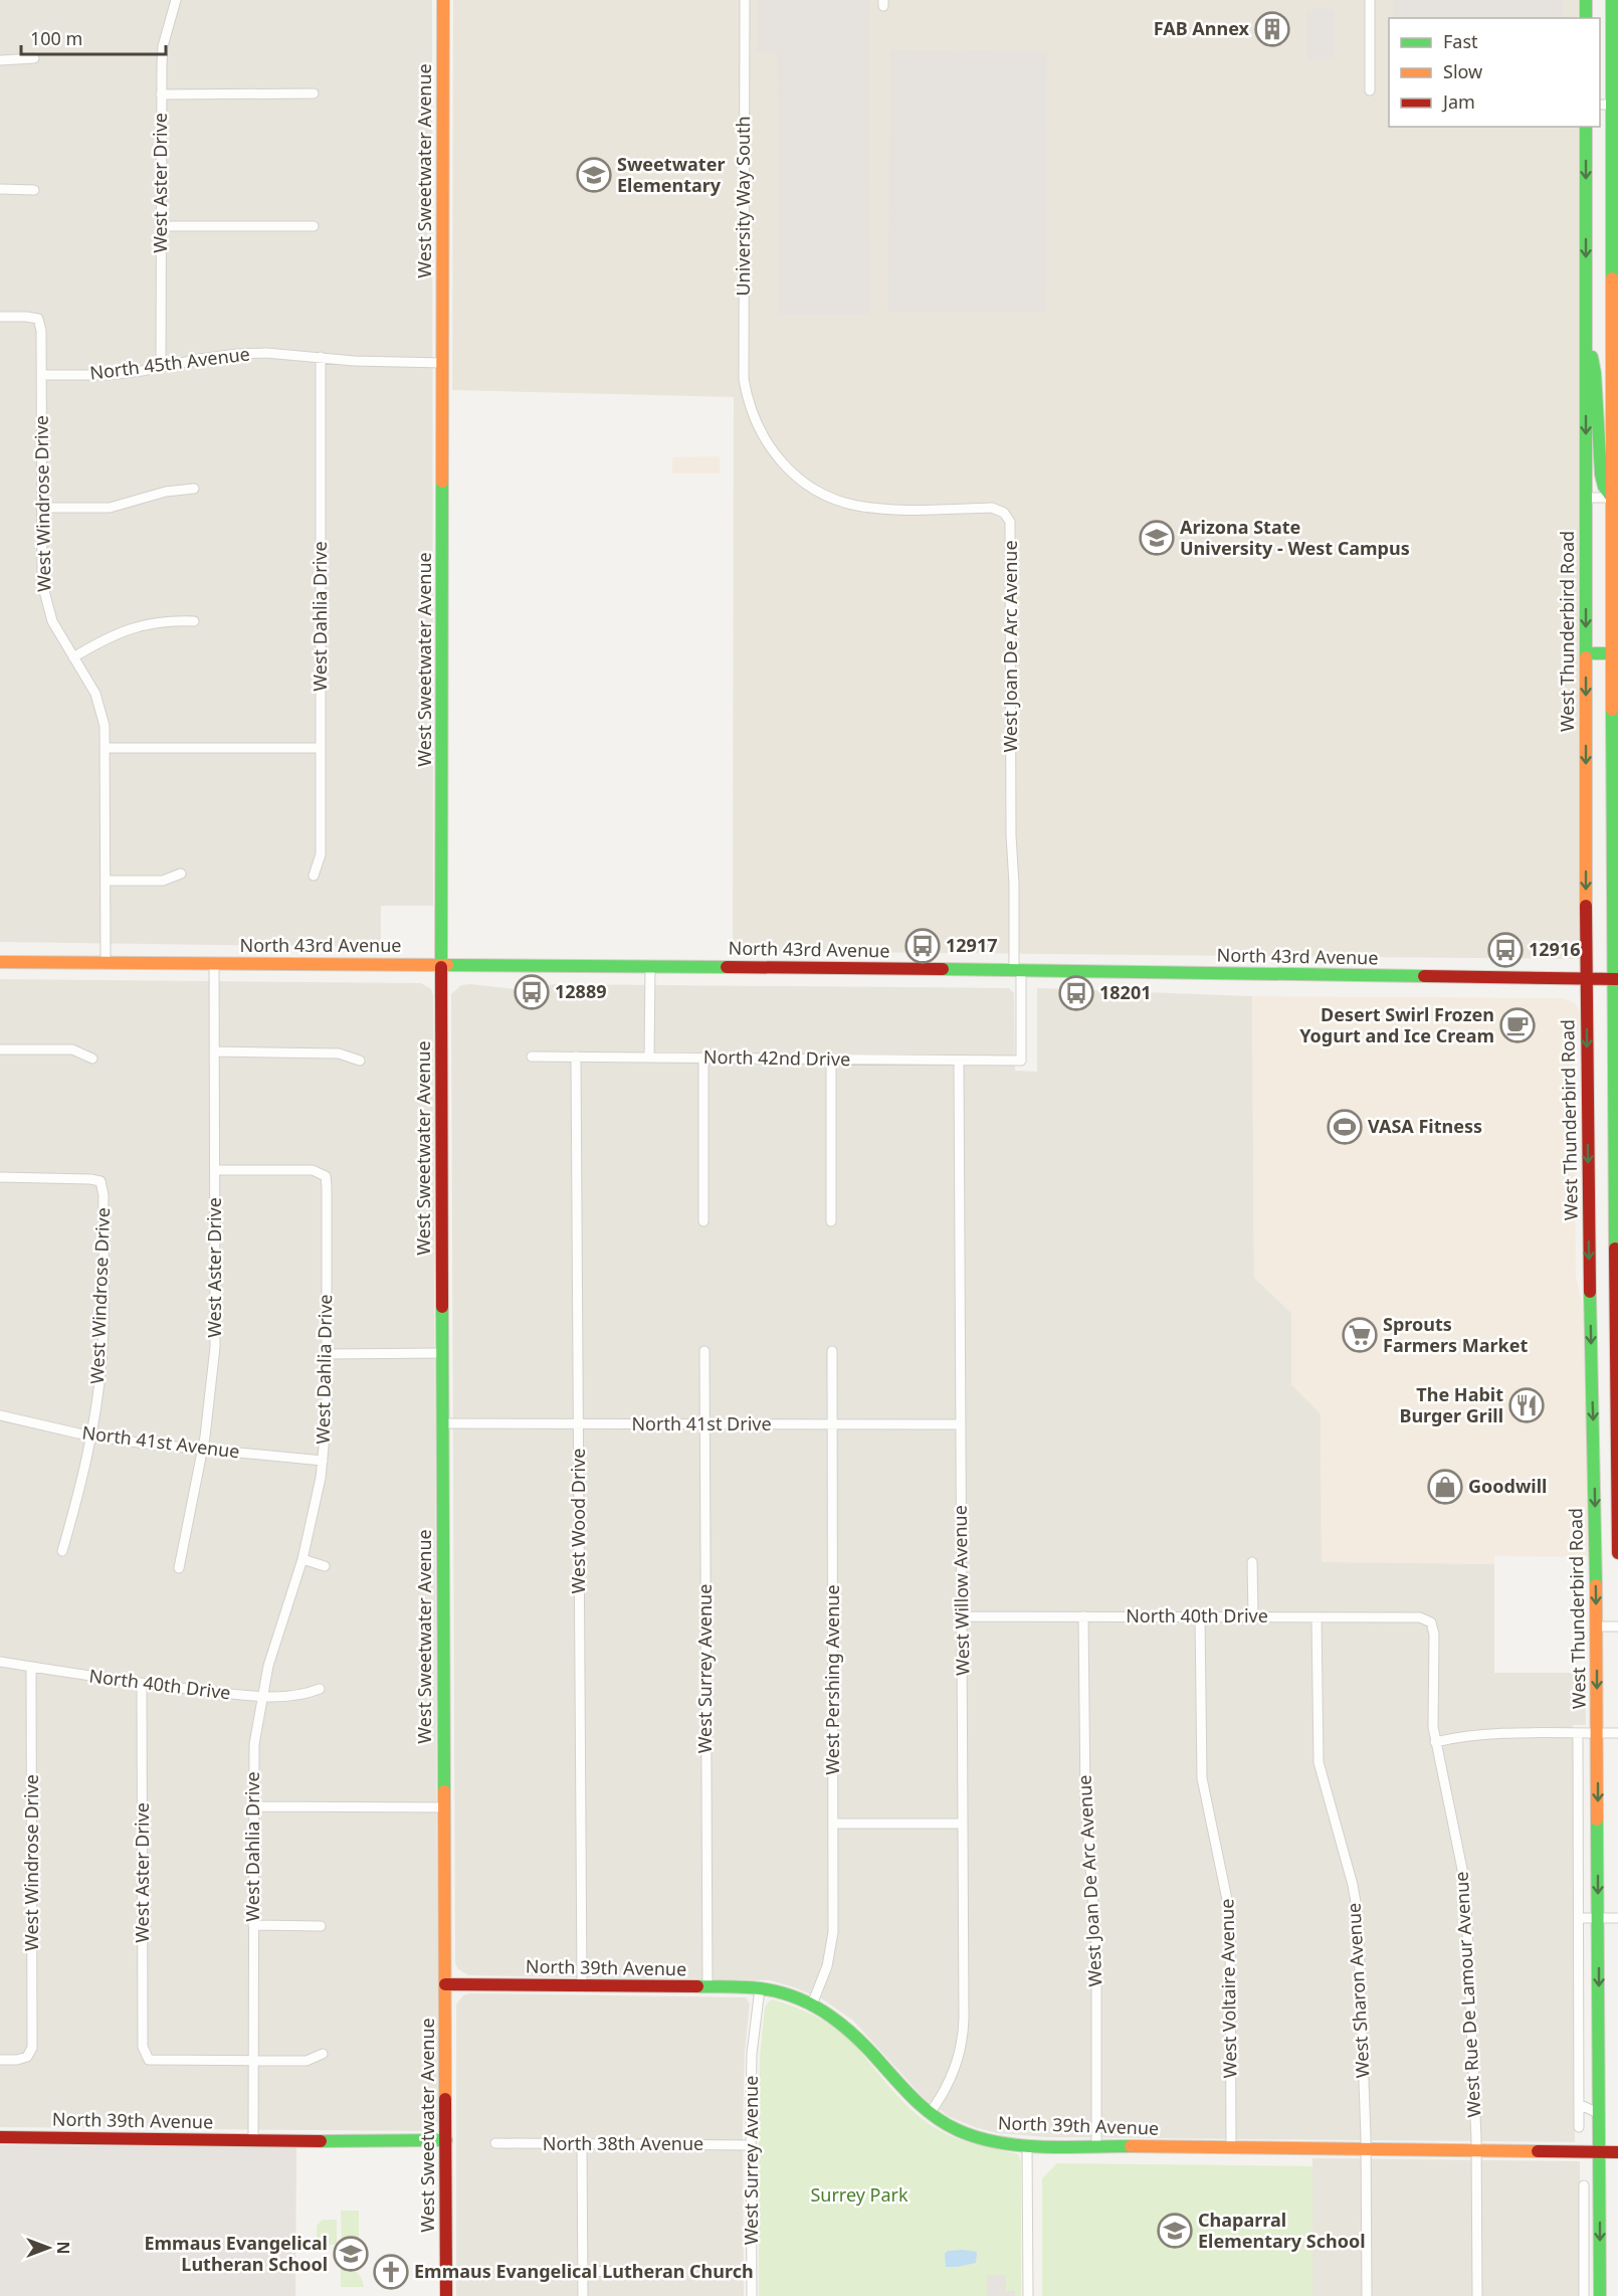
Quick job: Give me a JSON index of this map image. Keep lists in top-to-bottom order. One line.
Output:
{"streets":{"main road":["West Sweetwater Avenue","West Thunderbird Road","North 43rd Avenue","North 39th Avenue"],"street":["West Aster Drive","University Way South","North 45th Avenue","West Windrose Drive","West Dahlia Drive","West Joan De Arc Avenue","North 42nd Drive","North 41st Drive","North 41st Avenue","West Wood Drive","West Willow Avenue","North 40th Drive","West Surrey Avenue","West Pershing Avenue","West Voltaire Avenue","West Sharon Avenue","West Rue De Lamour Avenue","North 38th Avenue"]},"crossings":[["West Sweetwater Avenue","North 45th Avenue"],["West Sweetwater Avenue","North 43rd Avenue"],["West Sweetwater Avenue","North 41st Drive"],["West Sweetwater Avenue","North 39th Avenue"],["West Aster Drive","North 45th Avenue"],["West Aster Drive","West Dahlia Drive"],["West Aster Drive","North 43rd Avenue"],["West Aster Drive","North 41st Avenue"],["West Aster Drive","North 40th Drive"],["University Way South","West Joan De Arc Avenue"],["North 45th Avenue","West Windrose Drive"],["North 45th Avenue","West Dahlia Drive"],["West Windrose Drive","North 43rd Avenue"],["West Windrose Drive","North 41st Avenue"],["West Windrose Drive","North 40th Drive"],["West Dahlia Drive","North 41st Avenue"],["West Dahlia Drive","North 40th Drive"],["West Dahlia Drive","North 39th Avenue"],["West Thunderbird Road","North 43rd Avenue"],["West Thunderbird Road","North 39th Avenue"],["West Joan De Arc Avenue","North 43rd Avenue"],["West Joan De Arc Avenue","North 42nd Drive"],["West Joan De Arc Avenue","North 40th Drive"],["West Joan De Arc Avenue","North 39th Avenue"],["North 42nd Drive","West Wood Drive"],["North 42nd Drive","West Willow Avenue"],["North 41st Drive","West Wood Drive"],["North 41st Drive","West Willow Avenue"],["North 41st Drive","West Surrey Avenue"],["North 41st Drive","West Pershing Avenue"],["West Wood Drive","North 39th Avenue"],["West Willow Avenue","North 40th Drive"],["West Willow Avenue","North 39th Avenue"],["North 40th Drive","West Voltaire Avenue"],["North 40th Drive","West Sharon Avenue"],["North 40th Drive","West Rue De Lamour Avenue"],["West Surrey Avenue","North 39th Avenue"],["West Surrey Avenue","North 38th Avenue"],["West Pershing Avenue","North 39th Avenue"],["North 39th Avenue","West Voltaire Avenue"],["North 39th Avenue","West Sharon Avenue"],["North 39th Avenue","West Rue De Lamour Avenue"]],"parks":["Surrey Park"],"places":{"building":["FAB Annex"],"school or university":["Sweetwater Elementary","Arizona State University - West Campus","Chaparral Elementary School","Emmaus Evangelical Lutheran School"],"bus stop":["12917","12916","12889","18201"],"cafe":["Desert Swirl Frozen Yogurt and Ice Cream"],"sports":["VASA Fitness"],"supermarket":["Sprouts Farmers Market"],"restaurant":["The Habit Burger Grill"],"shop":["Goodwill"],"church":["Emmaus Evangelical Lutheran Church"]},"legend":["Fast","Slow","Jam"],"scale_bar":"100 m","north":"right"}
